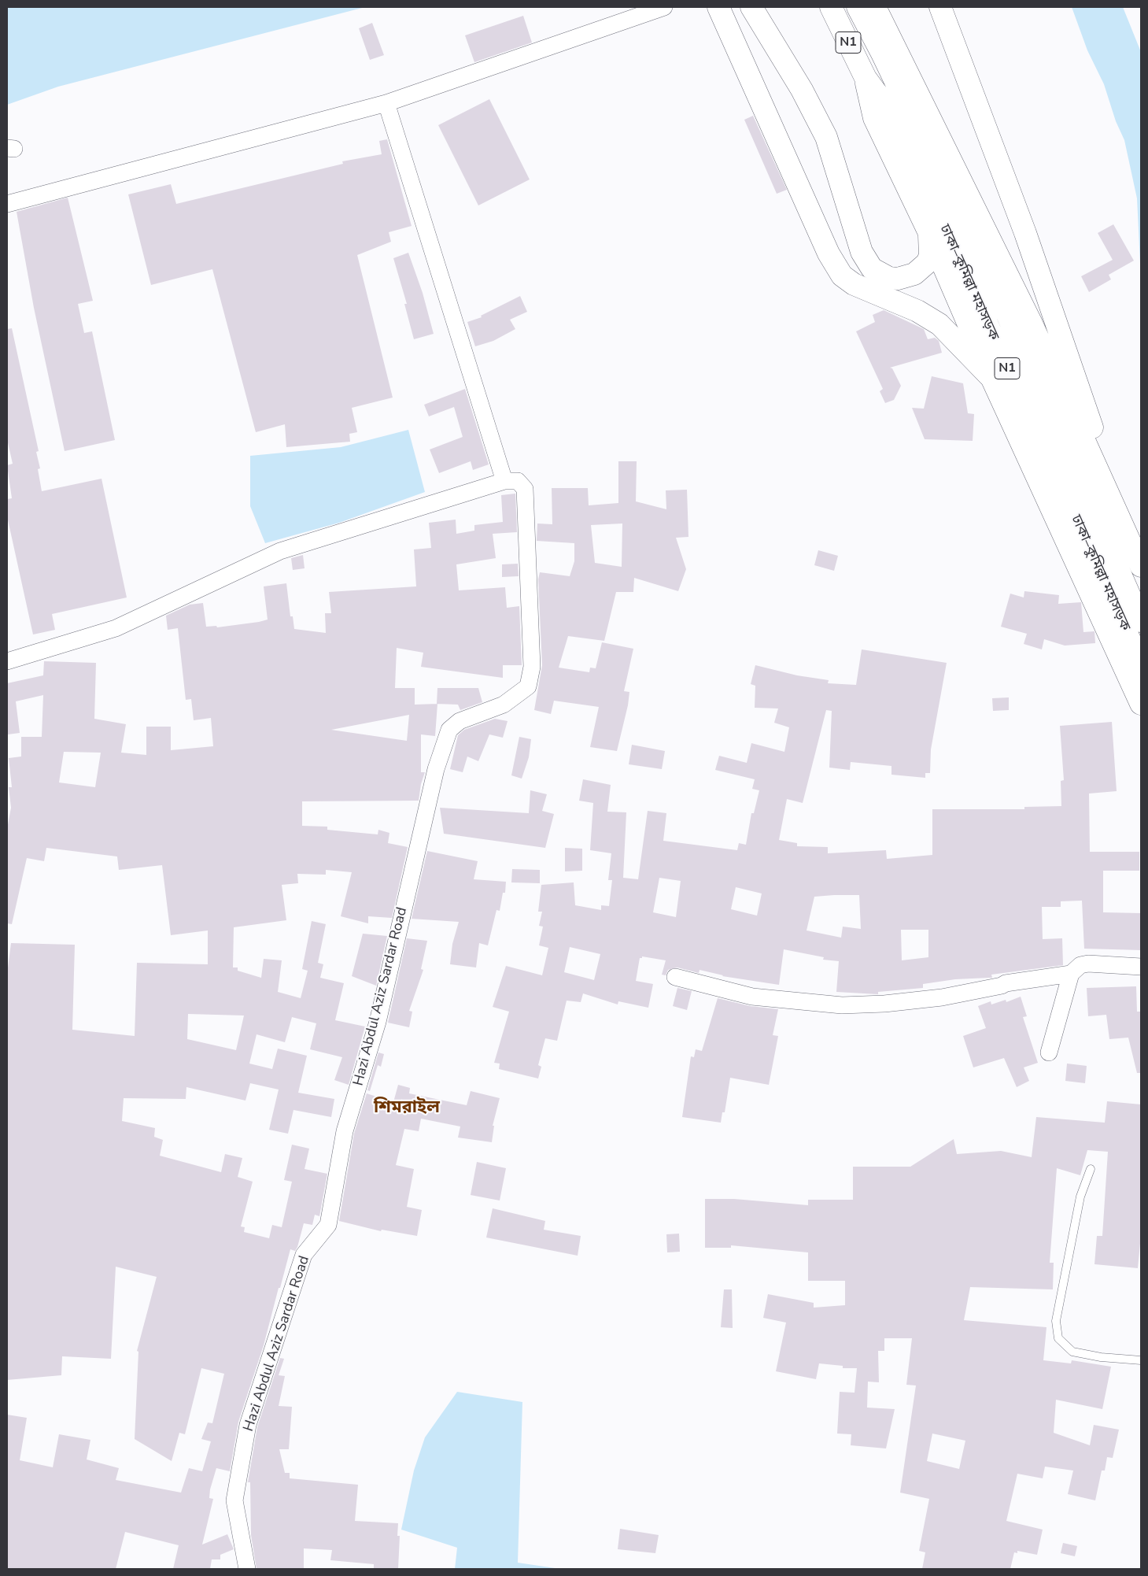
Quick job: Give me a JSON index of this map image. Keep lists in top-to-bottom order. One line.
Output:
{"streets":{"main road":["N1","ঢাকা–কুমিল্লা মহাসড়ক"],"street":["Hazi Abdul Aziz Sardar Road"]},"crossings":[["N1","ঢাকা–কুমিল্লা মহাসড়ক"]],"districts":["শিমরাইল"]}
